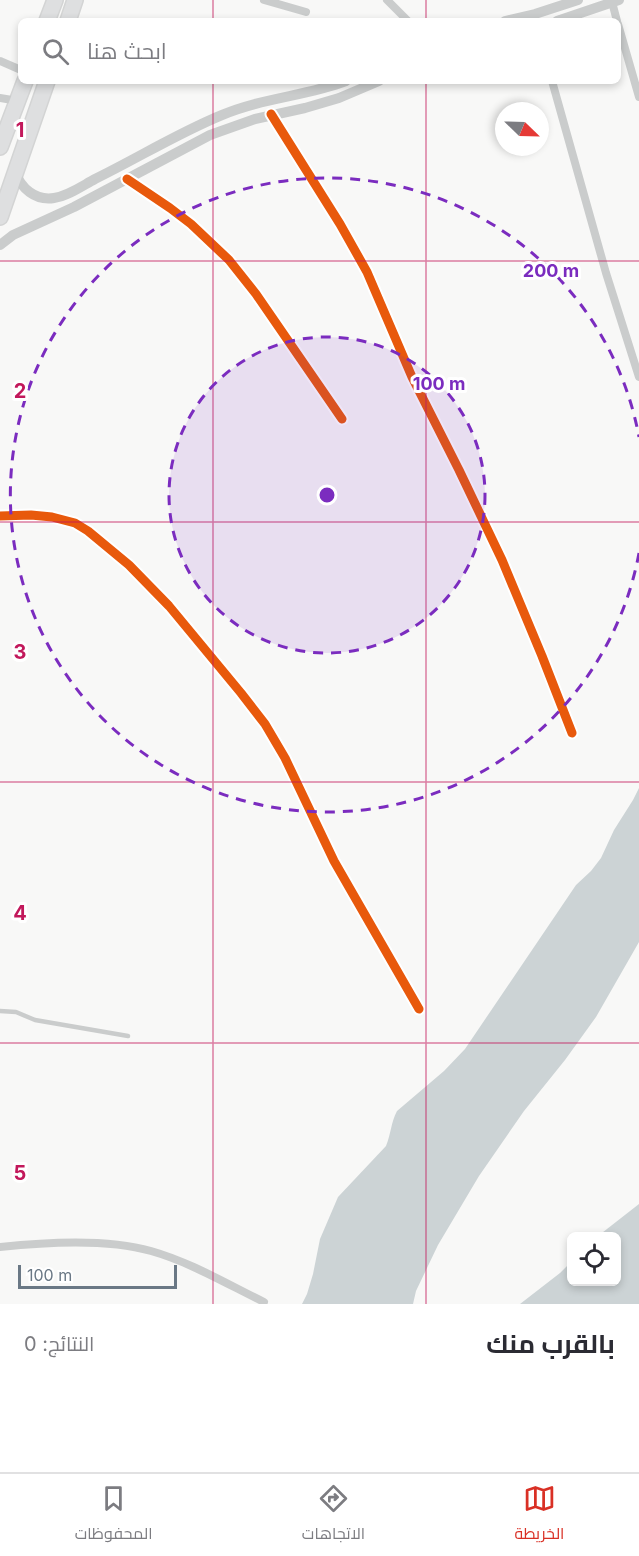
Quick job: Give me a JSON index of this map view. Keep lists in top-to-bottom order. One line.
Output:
{"scale_bar":"100 m","north":"bottom right","page":{"search":"ابحث هنا","scale":"100 m","heading":["بالقرب منك","النتائج: 0"],"nav":["الخريطة","الاتجاهات","المحفوظات"]},"grid":{"rows":["1","2","3","4","5"]},"rings":["200 m","100 m"]}
